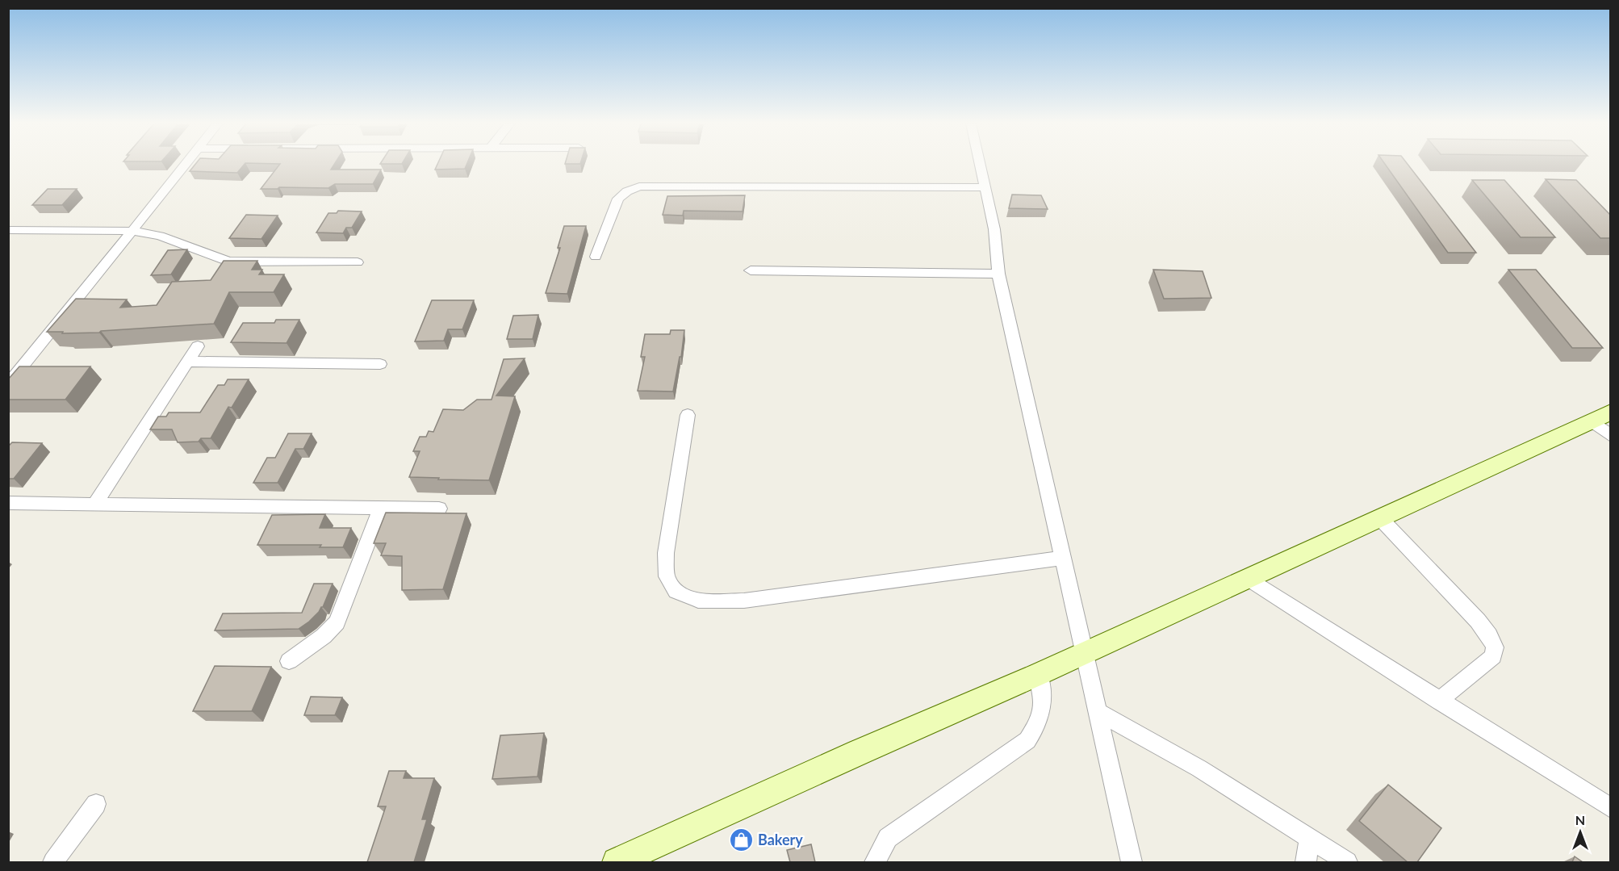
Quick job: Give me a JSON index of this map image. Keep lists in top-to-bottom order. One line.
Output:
{"places":{"shop":["Bakery"]},"north":"top"}
